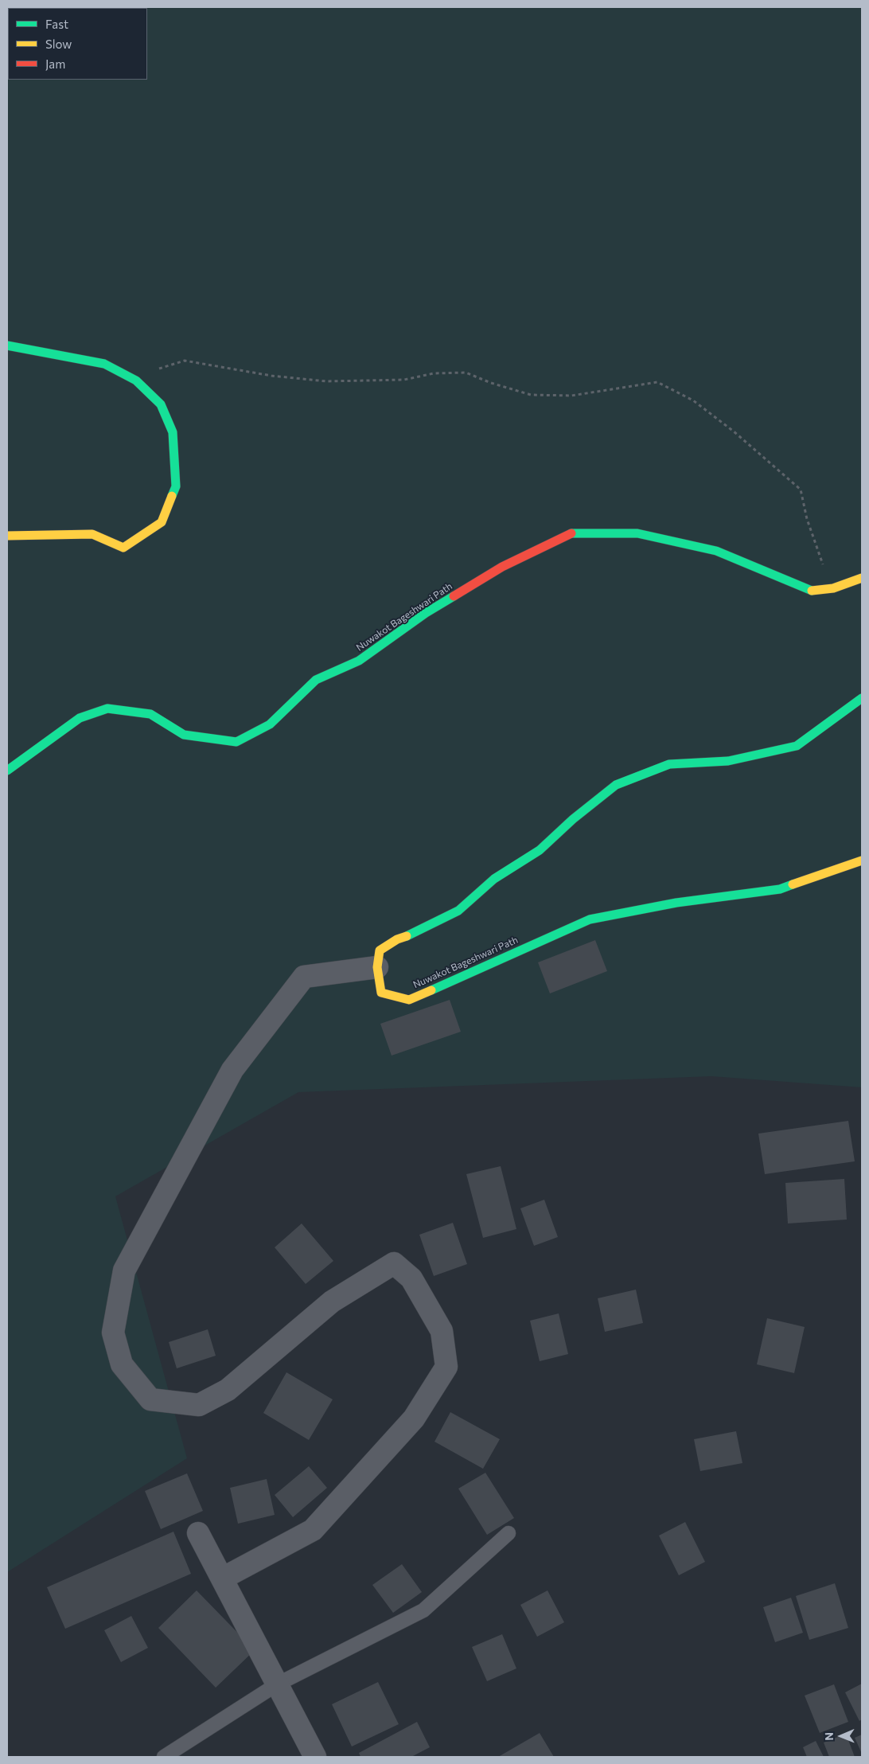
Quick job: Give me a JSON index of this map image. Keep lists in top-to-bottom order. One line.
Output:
{"streets":{"street":["Nuwakot Bageshwari Path"]},"legend":["Fast","Slow","Jam"],"north":"left"}
